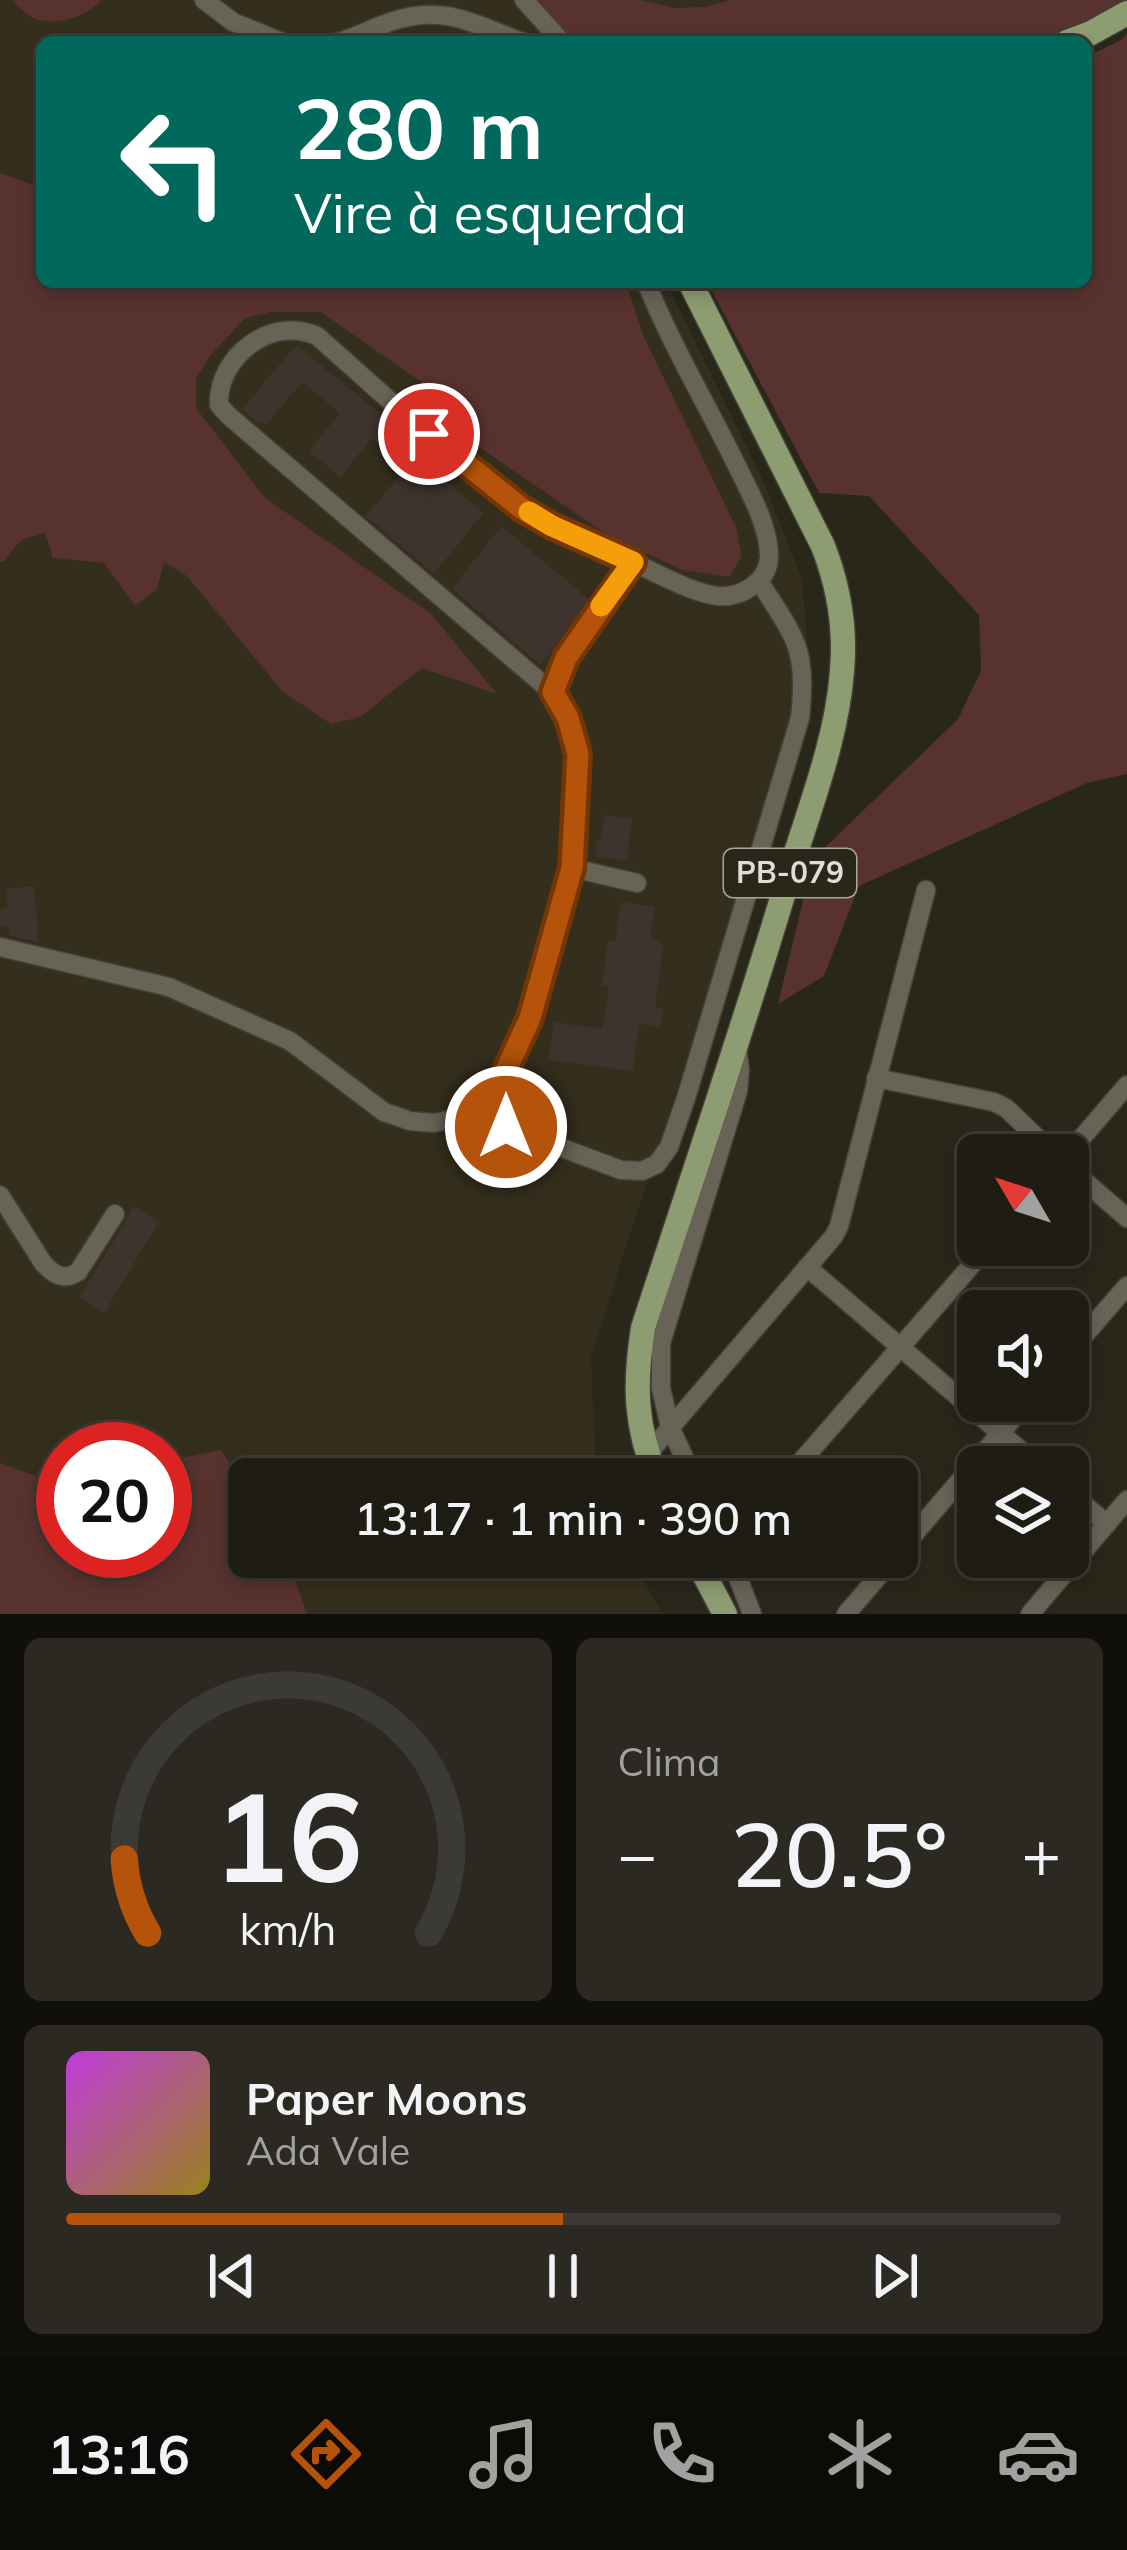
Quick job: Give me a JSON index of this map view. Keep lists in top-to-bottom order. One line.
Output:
{"streets":{"main road":["PB-079"]},"north":"top left","page":{"turn":["280 m","Vire à esquerda"],"limit":"20","trip":"13:17 · 1 min · 390 m","tile":"Clima","heat":["−","20.5°","+"],"song":["Paper Moons","Ada Vale"],"tabs":"13:16","gauge":["16","km/h"]}}
